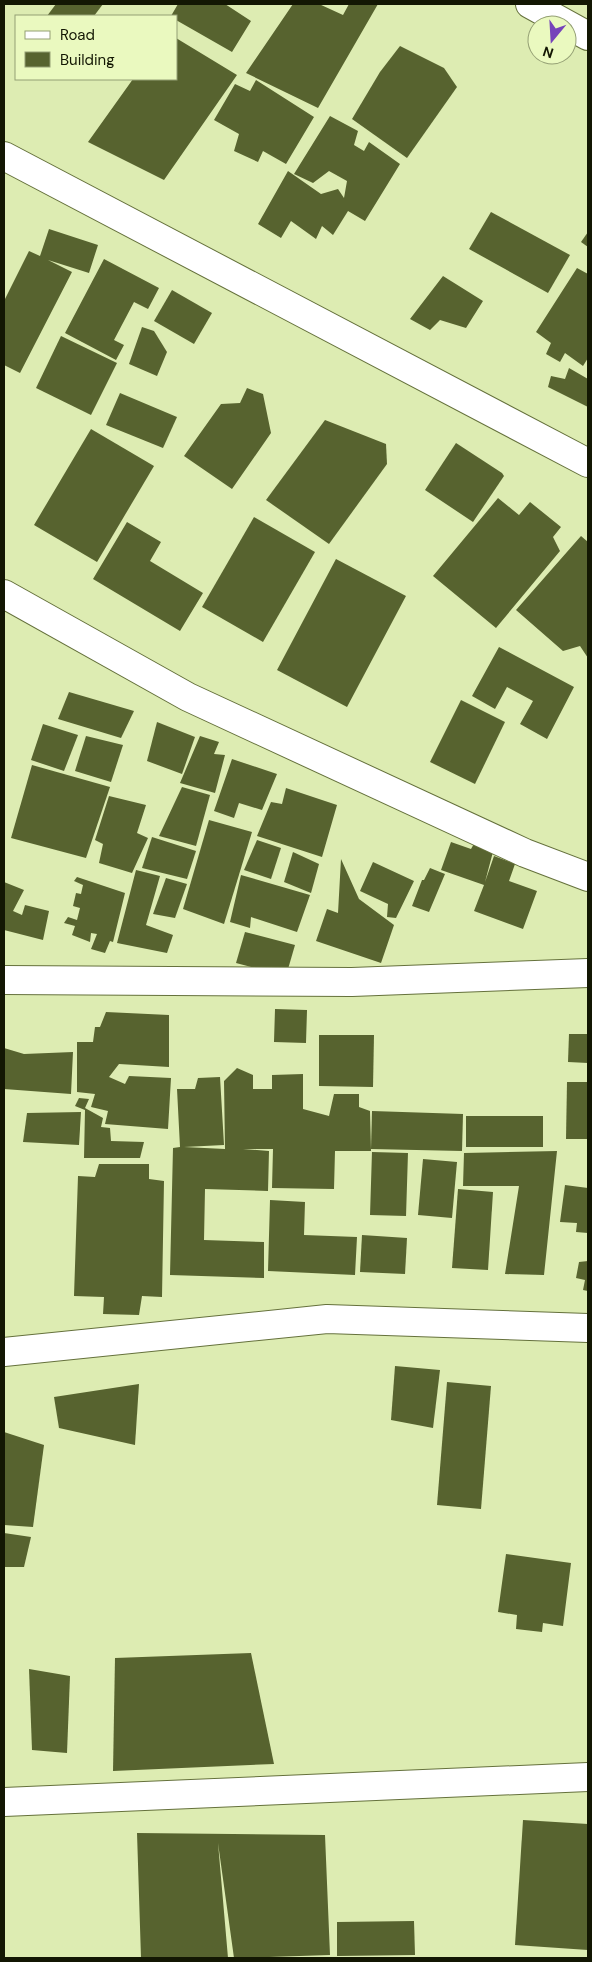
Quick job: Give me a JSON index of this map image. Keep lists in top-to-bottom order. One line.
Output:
{"legend":["Road","Building"],"north":"bottom"}
